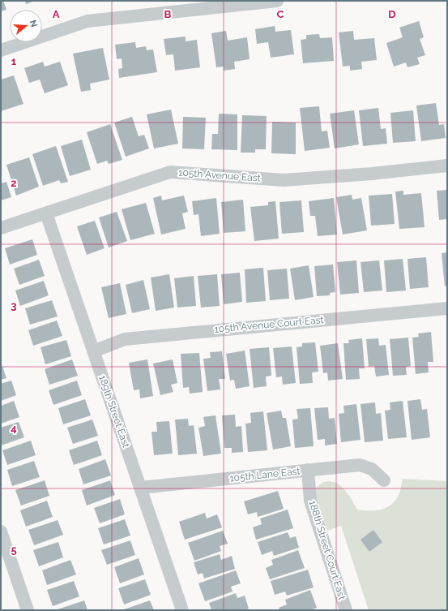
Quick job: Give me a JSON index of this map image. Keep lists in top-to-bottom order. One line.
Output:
{"streets":{"street":["105th Avenue East","105th Avenue Court East","189th Street East","105th Lane East","188th Street Court East"]},"crossings":[["105th Avenue East","189th Street East"],["105th Avenue Court East","189th Street East"],["189th Street East","105th Lane East"],["105th Lane East","188th Street Court East"]],"north":"right","grid":{"columns":["A","B","C","D"],"rows":["1","2","3","4","5"]}}
